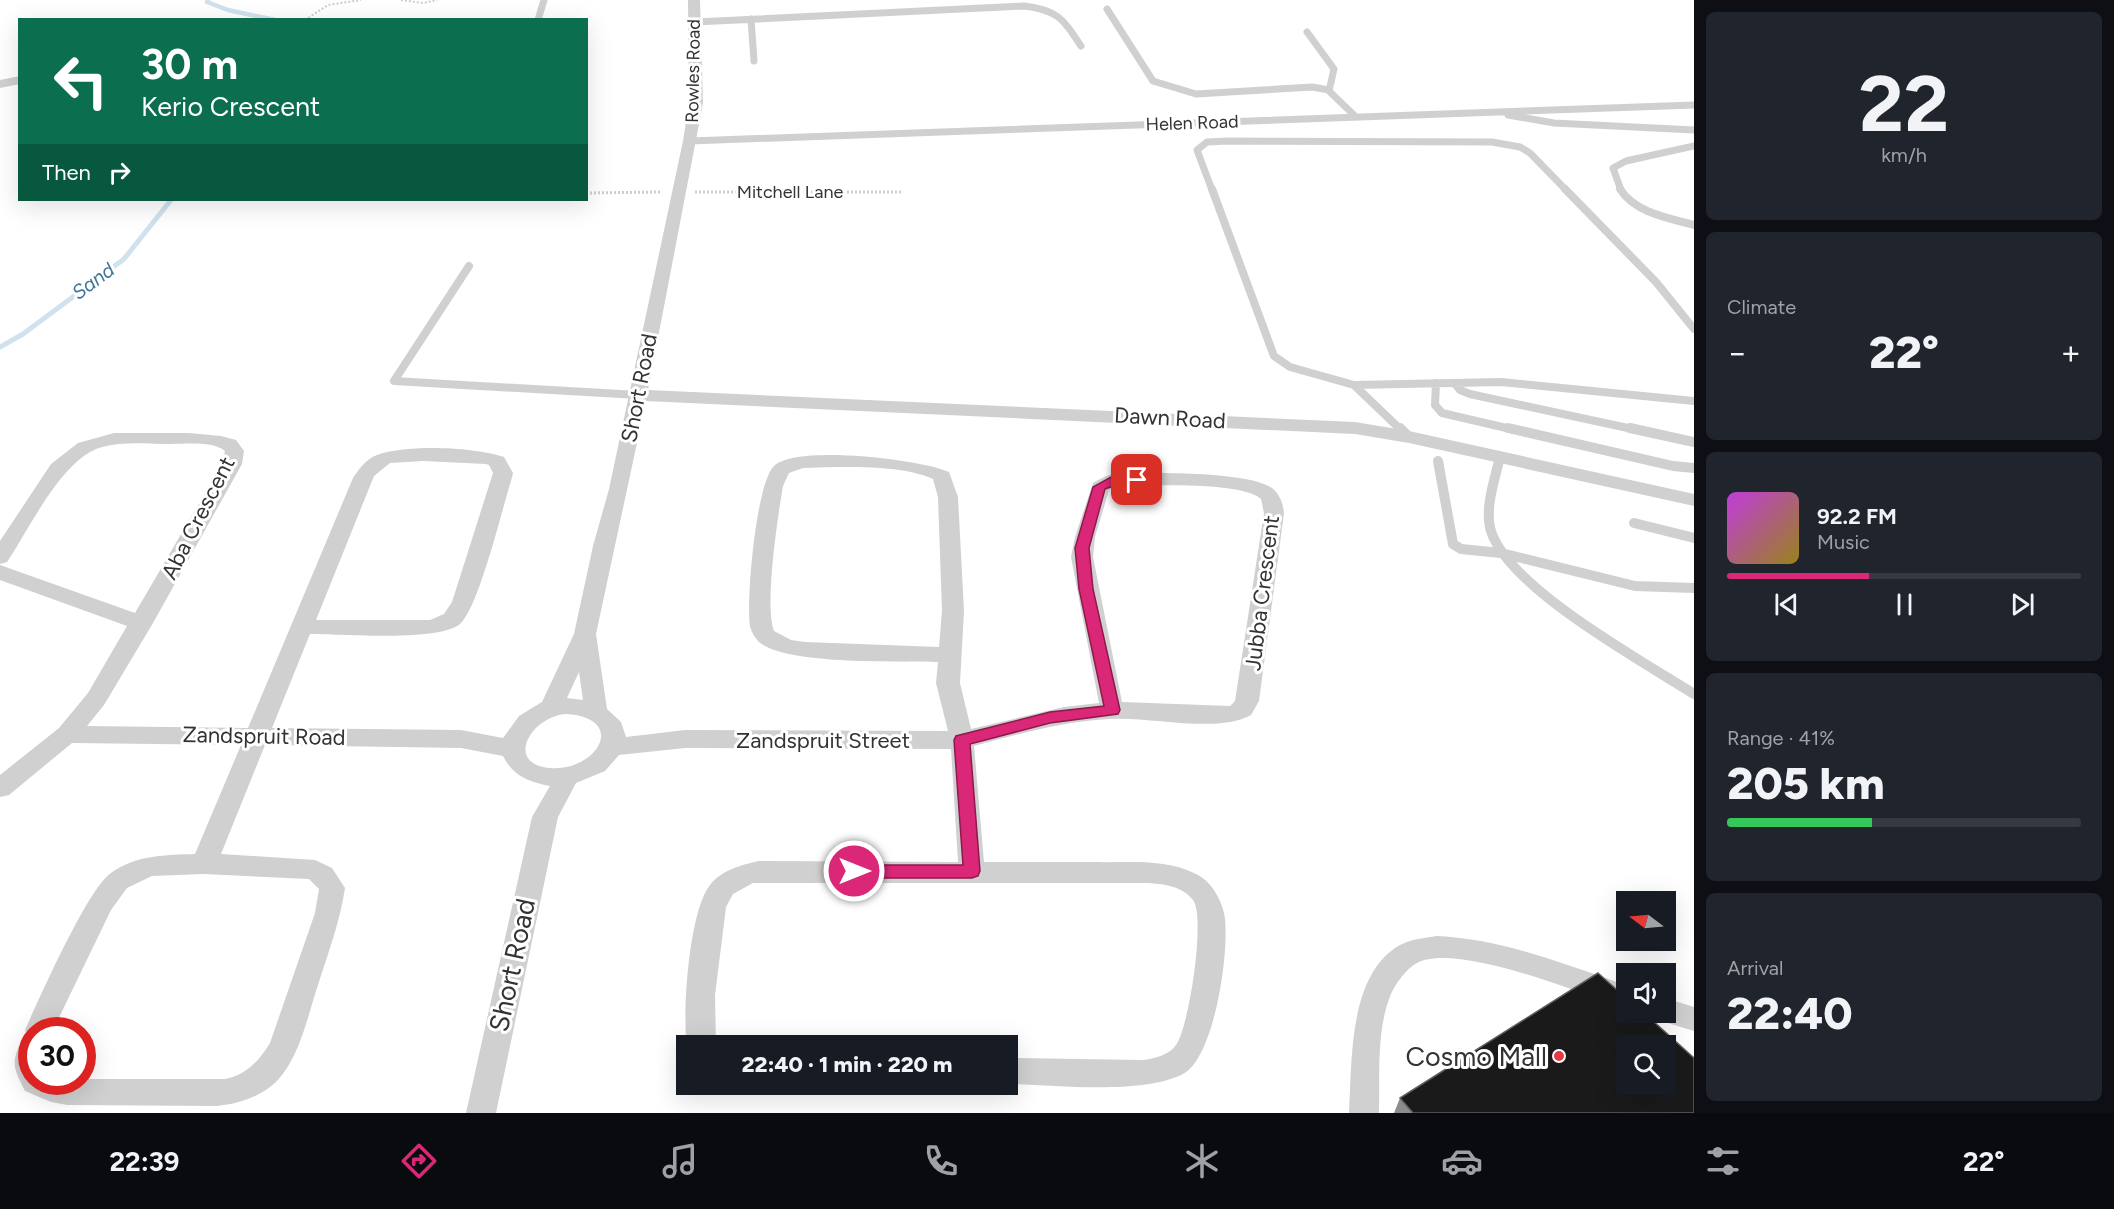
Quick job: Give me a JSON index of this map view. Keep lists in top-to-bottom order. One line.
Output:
{"streets":{"street":["Rowles Road","Short Road","Dawn Road","Aba Crescent","Jubba Crescent","Zandspruit Road","Zandspruit Street"],"lane":["Helen Road"],"path":["Mitchell Lane"]},"crossings":[["Rowles Road","Helen Road"],["Rowles Road","Short Road"],["Helen Road","Short Road"],["Mitchell Lane","Short Road"],["Short Road","Dawn Road"],["Short Road","Zandspruit Road"],["Short Road","Zandspruit Street"],["Aba Crescent","Zandspruit Road"],["Jubba Crescent","Zandspruit Street"],["Zandspruit Road","Zandspruit Street"]],"water":["Sand"],"places":["Cosmo Mall"],"north":"left","page":{"tile":[["22","km/h"],"Climate",["Range · 41%","205 km"],["Arrival","22:40"]],"turn":["30 m","Kerio Crescent"],"then":"Then","heat":["−","22°","+"],"song":["92.2 FM","Music"],"limit":"30","trip":"22:40 · 1 min · 220 m","tabs":["22:39","22°"]}}
